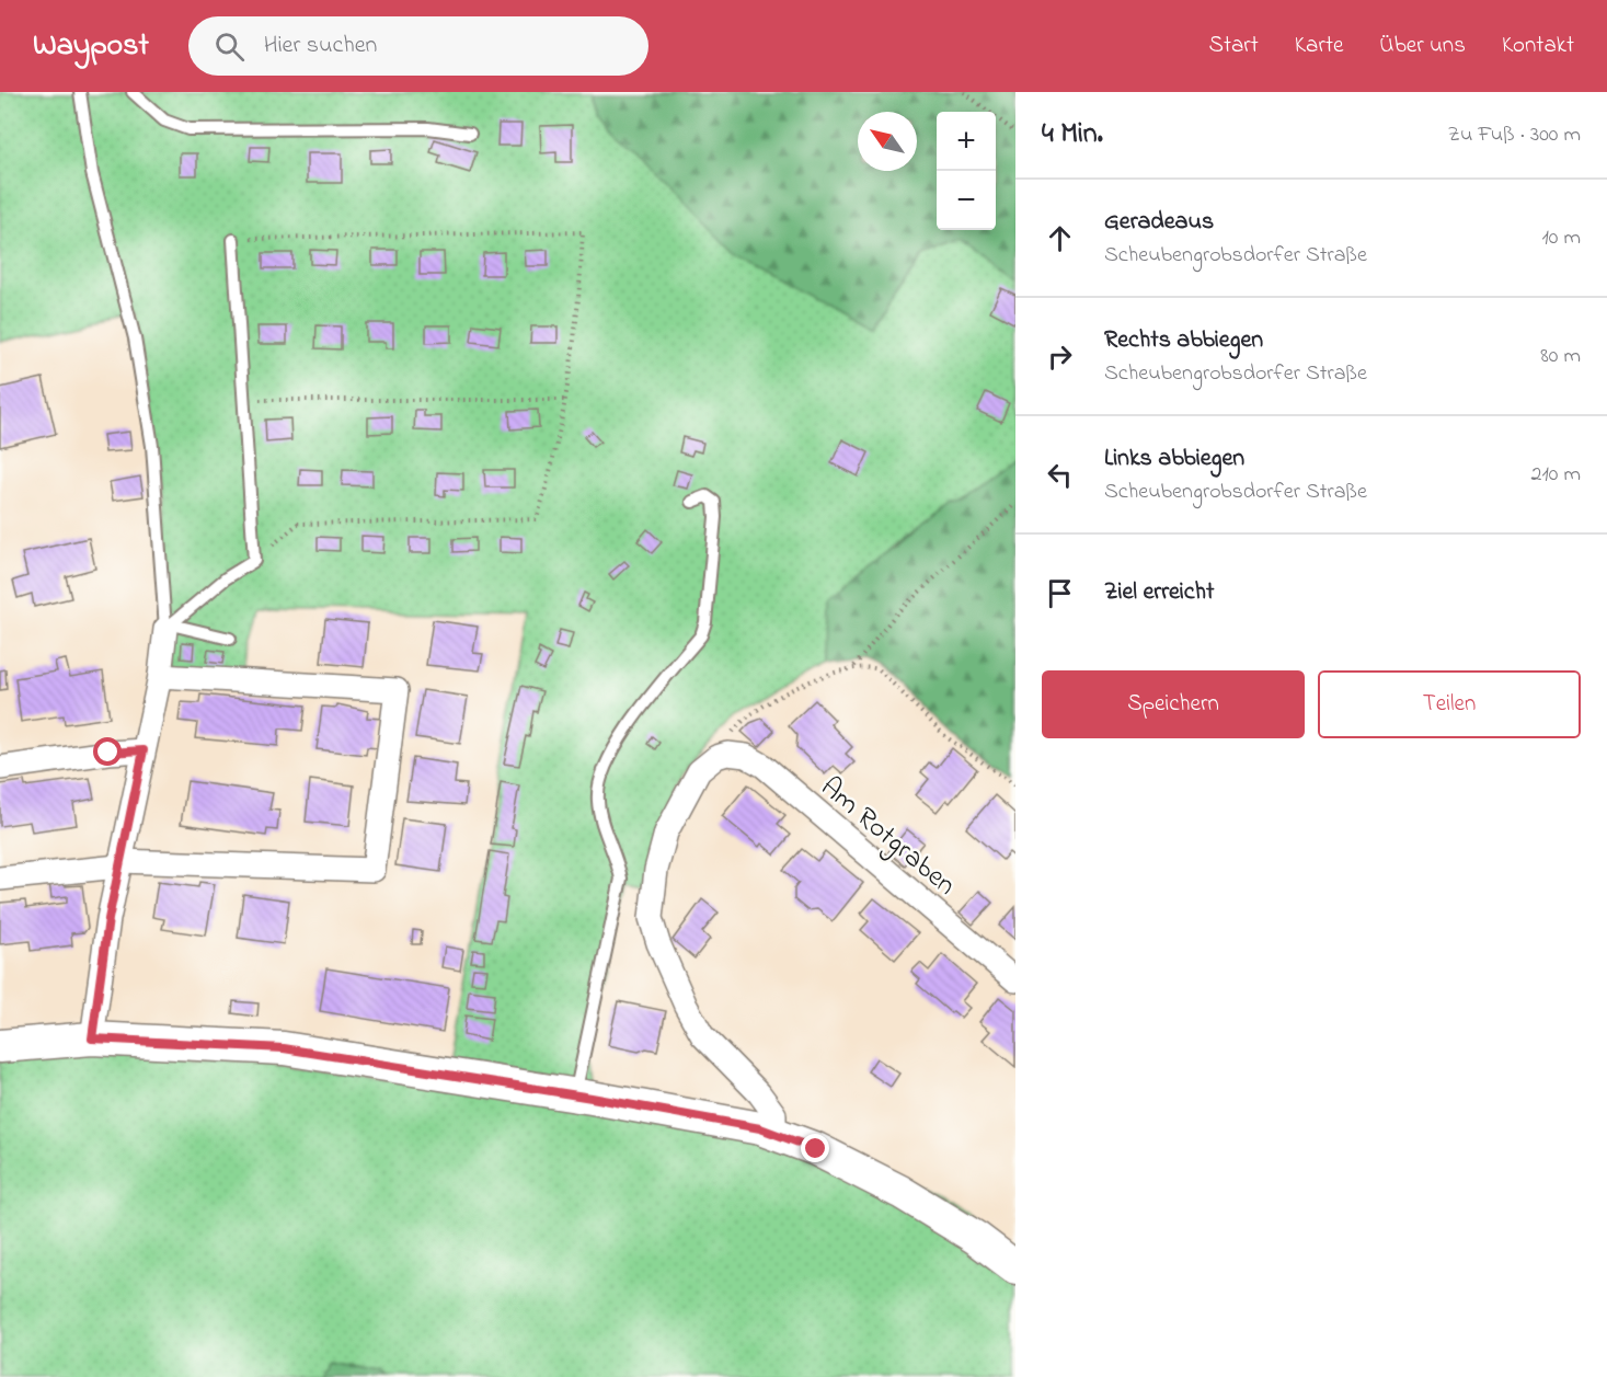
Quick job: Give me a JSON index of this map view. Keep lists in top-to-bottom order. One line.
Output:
{"streets":{"street":["Am Rotgraben"]},"north":"top left","page":{"header":"Waypost","search":"Hier suchen","nav":["Start","Karte","Über uns","Kontakt"],"heading":["4 Min.","Zu Fuß · 300 m"],"map_buttons":["+","−"],"list":[["Geradeaus","Scheubengrobsdorfer Straße","10 m"],["Rechts abbiegen","Scheubengrobsdorfer Straße","80 m"],["Links abbiegen","Scheubengrobsdorfer Straße","210 m"],"Ziel erreicht"],"buttons":["Speichern","Teilen"]}}
